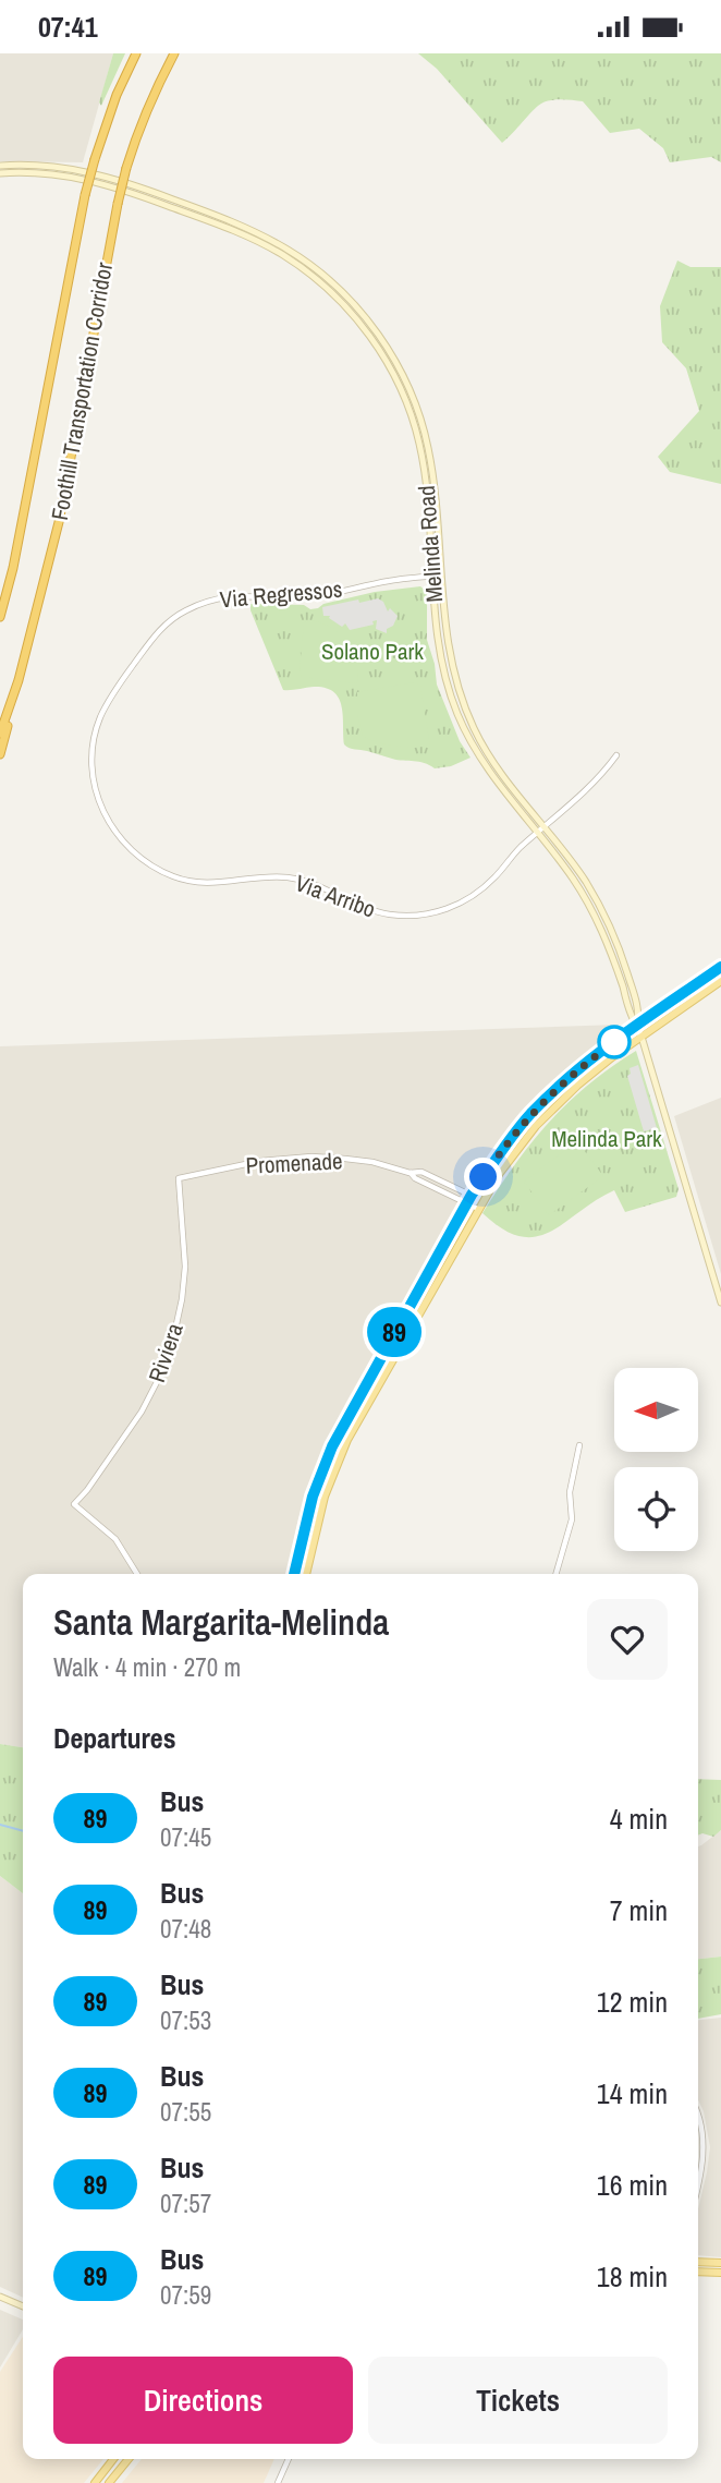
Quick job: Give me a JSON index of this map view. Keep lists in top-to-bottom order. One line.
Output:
{"streets":{"highway":["Foothill Transportation Corridor"],"main road":["Melinda Road"],"street":["Via Regressos","Via Arribo","Promenade","Riviera"]},"crossings":[["Melinda Road","Via Regressos"],["Melinda Road","Via Arribo"],["Via Regressos","Via Arribo"],["Promenade","Riviera"]],"parks":["Solano Park","Melinda Park"],"lines":["bus line 89"],"north":"left","page":{"status":"07:41","on_map":"89","heading":[["Santa Margarita-Melinda","Walk · 4 min · 270 m"],"Departures"],"list":[{"mark":"89","name":"Bus","note":"07:45","value":"4 min"},{"mark":"89","name":"Bus","note":"07:48","value":"7 min"},{"mark":"89","name":"Bus","note":"07:53","value":"12 min"},{"mark":"89","name":"Bus","note":"07:55","value":"14 min"},{"mark":"89","name":"Bus","note":"07:57","value":"16 min"},{"mark":"89","name":"Bus","note":"07:59","value":"18 min"}],"buttons":["Directions","Tickets"]}}
